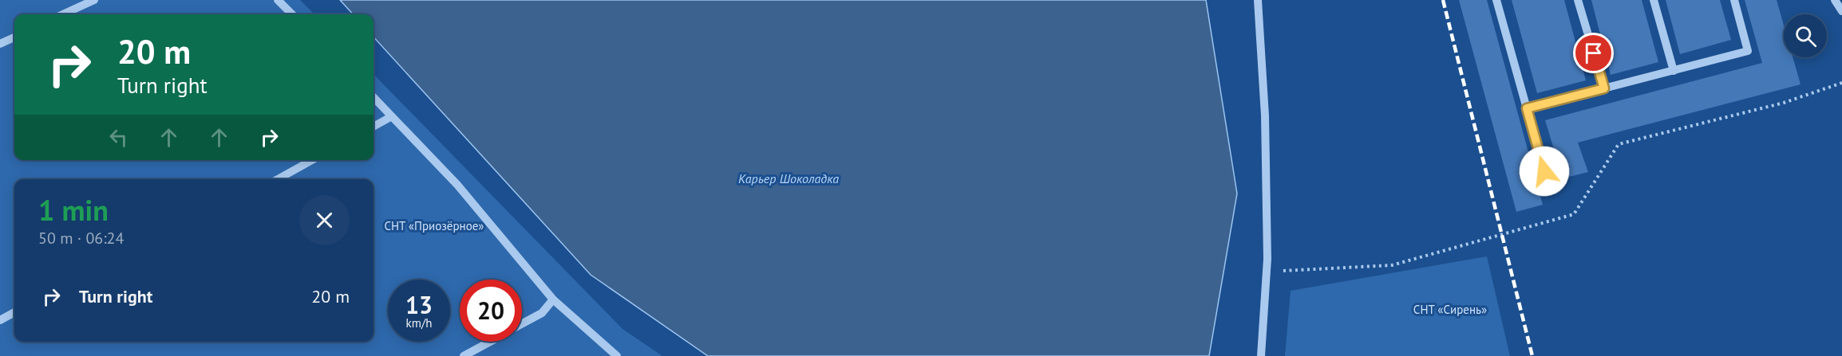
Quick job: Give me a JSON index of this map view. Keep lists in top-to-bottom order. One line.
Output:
{"water":["Карьер Шоколадка"],"parks":["СНТ «Приозёрное»","СНТ «Сирень»"],"page":{"turn":["20 m","Turn right"],"heading":["1 min","50 m · 06:24"],"list":[{"name":"Turn right","value":"20 m"}],"speed":"13 km/h","limit":"20"}}
